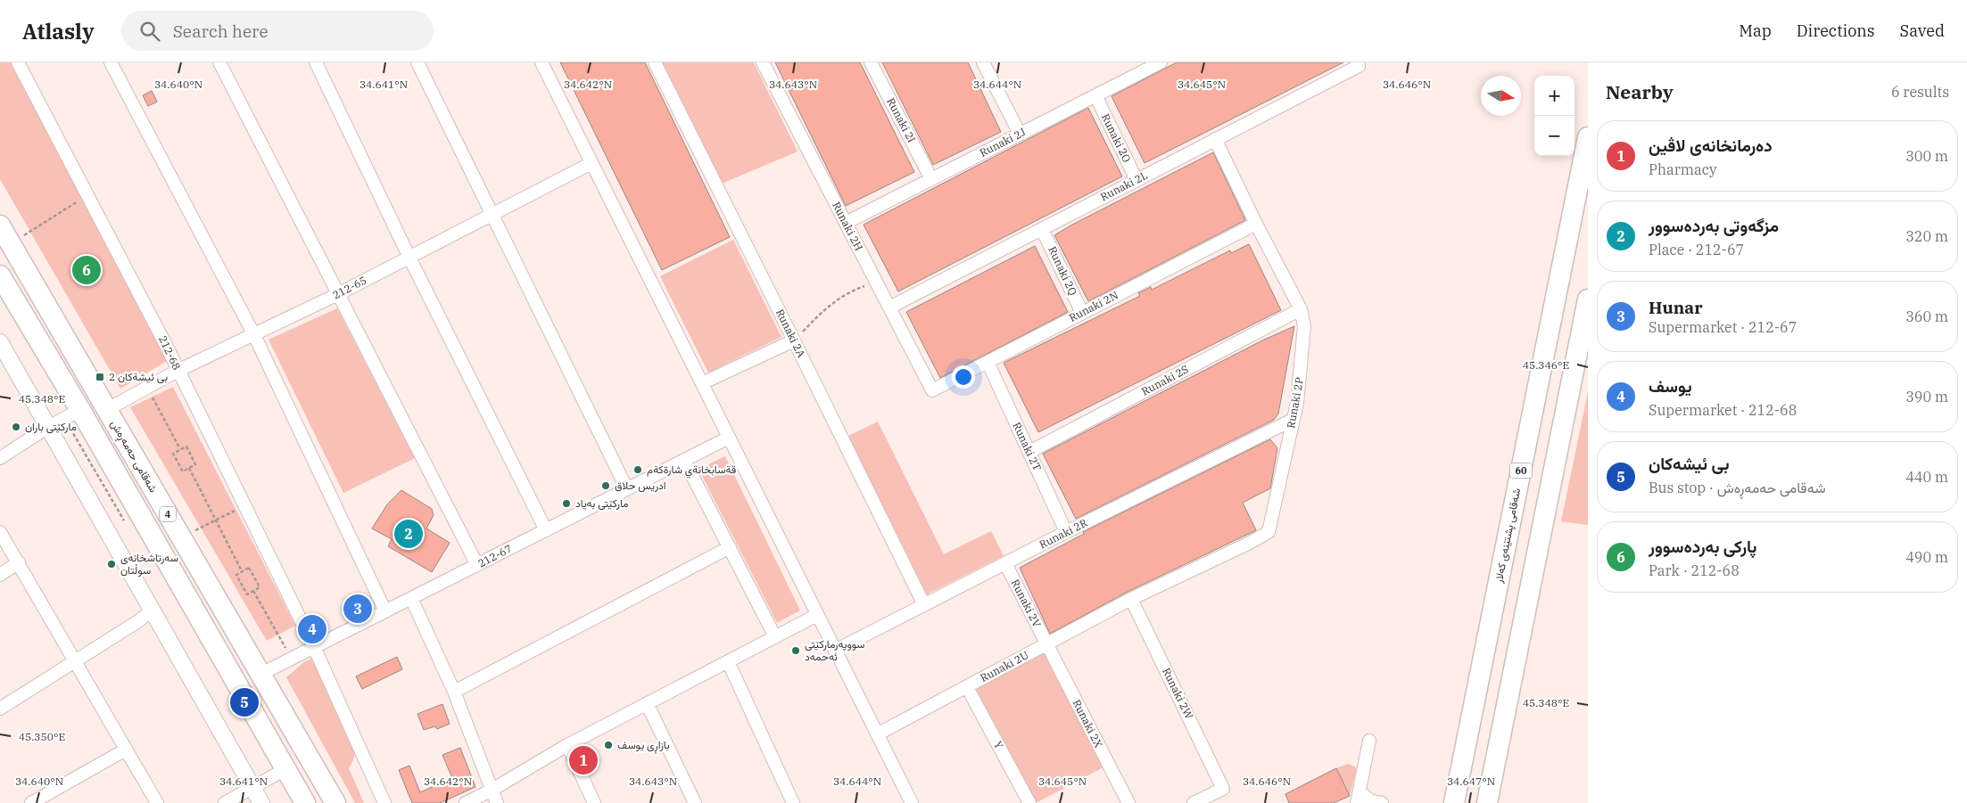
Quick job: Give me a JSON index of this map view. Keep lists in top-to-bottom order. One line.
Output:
{"streets":{"highway":["شەقامی حەمەڕەش","60","4","شەقامی پشتێنەی کەلار"],"street":["Runaki 2I","Runaki 2O","Runaki 2J","Runaki 2L","Runaki 2H","Runaki 2Q","212-65","Runaki 2N","Runaki 2A","212-68","Runaki 2S","Runaki 2P","Runaki 2T","Runaki 2R","212-67","Runaki 2V","Runaki 2U","Runaki 2W","Runaki 2X","Y"]},"crossings":[["Runaki 2I","Runaki 2J"],["Runaki 2O","Runaki 2J"],["Runaki 2O","Runaki 2L"],["Runaki 2J","Runaki 2H"],["Runaki 2L","Runaki 2H"],["Runaki 2L","Runaki 2Q"],["Runaki 2L","Runaki 2P"],["Runaki 2H","Runaki 2N"],["Runaki 2Q","Runaki 2N"],["212-65","212-68"],["212-65","شەقامی حەمەڕەش"],["Runaki 2N","Runaki 2P"],["Runaki 2N","Runaki 2T"],["Runaki 2A","Runaki 2R"],["212-68","212-67"],["Runaki 2S","Runaki 2P"],["Runaki 2S","Runaki 2T"],["Runaki 2P","Runaki 2R"],["Runaki 2P","Runaki 2U"],["Runaki 2P","Runaki 2W"],["Runaki 2T","Runaki 2R"],["شەقامی حەمەڕەش","212-67"],["Runaki 2R","Runaki 2V"],["Runaki 2V","Runaki 2U"],["Runaki 2V","Runaki 2X"],["Runaki 2U","Runaki 2W"],["Runaki 2U","Runaki 2X"],["Runaki 2U","Y"]],"places":{"transit":["بی ئيشةكان 2"],"other":["ماركێتی باران","قةسابخانةي شارةكةم","ادريس حلاق","مارکێتی بەیاد","سەرتاشخانەی سوڵتان","سووپەرمارکێتی ئەحمەد","بازاڕی یوسف"]},"north":"right","page":{"header":"Atlasly","search":"Search here","nav":["Map","Directions","Saved"],"heading":["Nearby","6 results"],"map_buttons":["+","−"],"list":[{"mark":"1","name":"دەرمانخانەی لاڤین","note":"Pharmacy","value":"300 m"},{"mark":"2","name":"مزگەوتی بەردەسوور","note":"Place · 212-67","value":"320 m"},{"mark":"3","name":"Hunar","note":"Supermarket · 212-67","value":"360 m"},{"mark":"4","name":"يوسف","note":"Supermarket · 212-68","value":"390 m"},{"mark":"5","name":"بی ئیشەکان","note":"Bus stop · شەقامی حەمەڕەش","value":"440 m"},{"mark":"6","name":"پارکی بەردەسوور","note":"Park · 212-68","value":"490 m"}],"pins":["6","2","3","4","5","1"]},"coordinates":["34.645°N","34.640°N","34.641°N","34.642°N","34.643°N","34.644°N","34.646°N","45.346°E","45.348°E","45.350°E","34.647°N"]}
